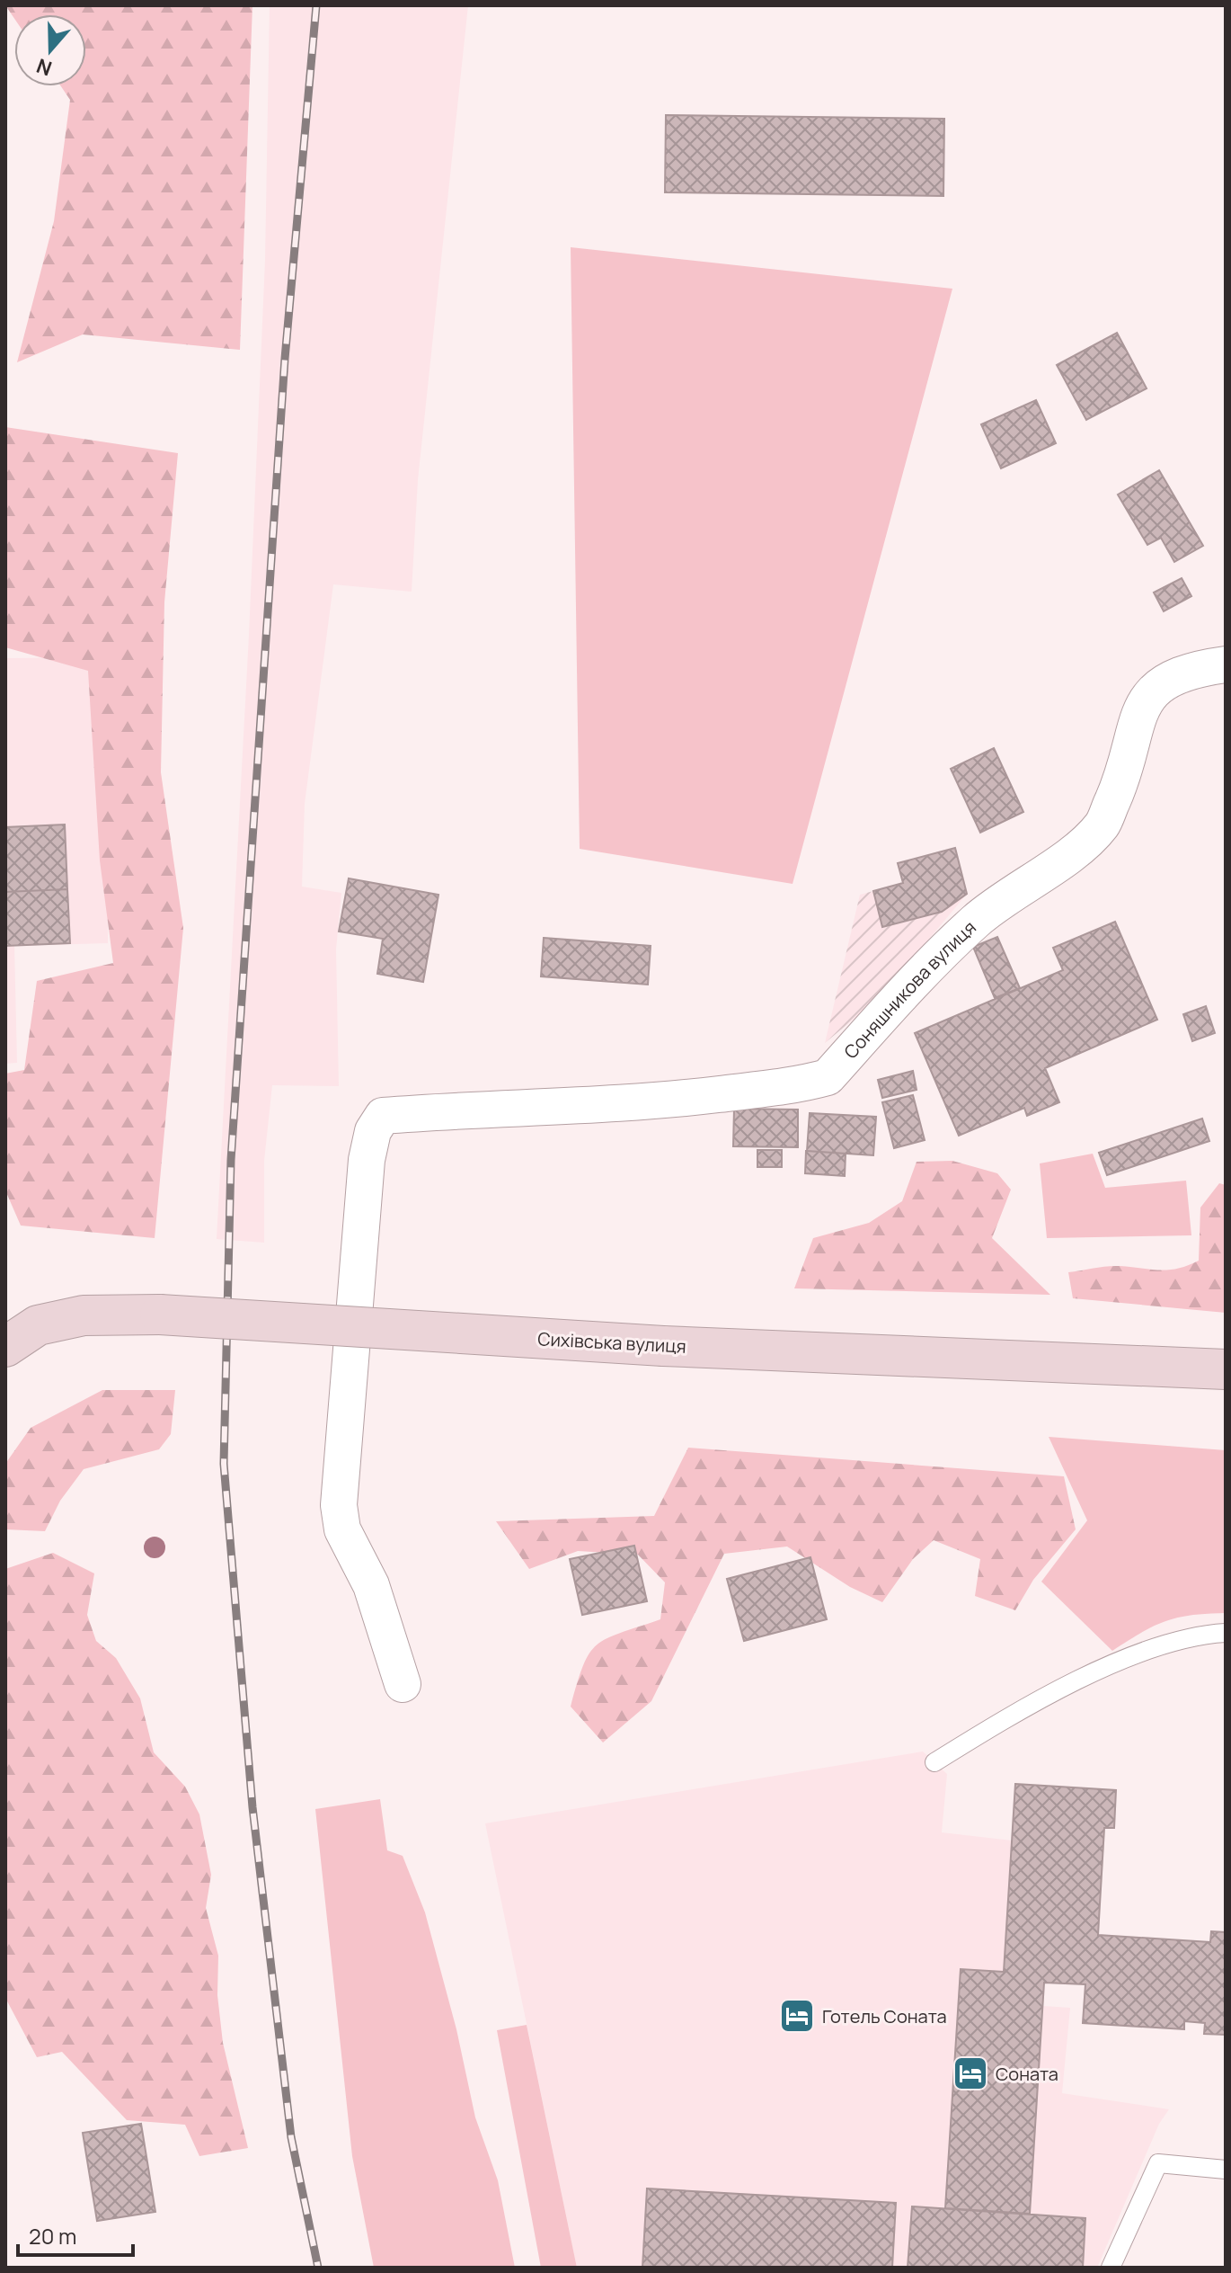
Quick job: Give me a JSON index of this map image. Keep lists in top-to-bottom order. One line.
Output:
{"streets":{"main road":["Сихівська вулиця"],"street":["Соняшникова вулиця"]},"places":{"hotel":["Готель Соната","Соната"]},"scale_bar":"20 m","north":"bottom"}
